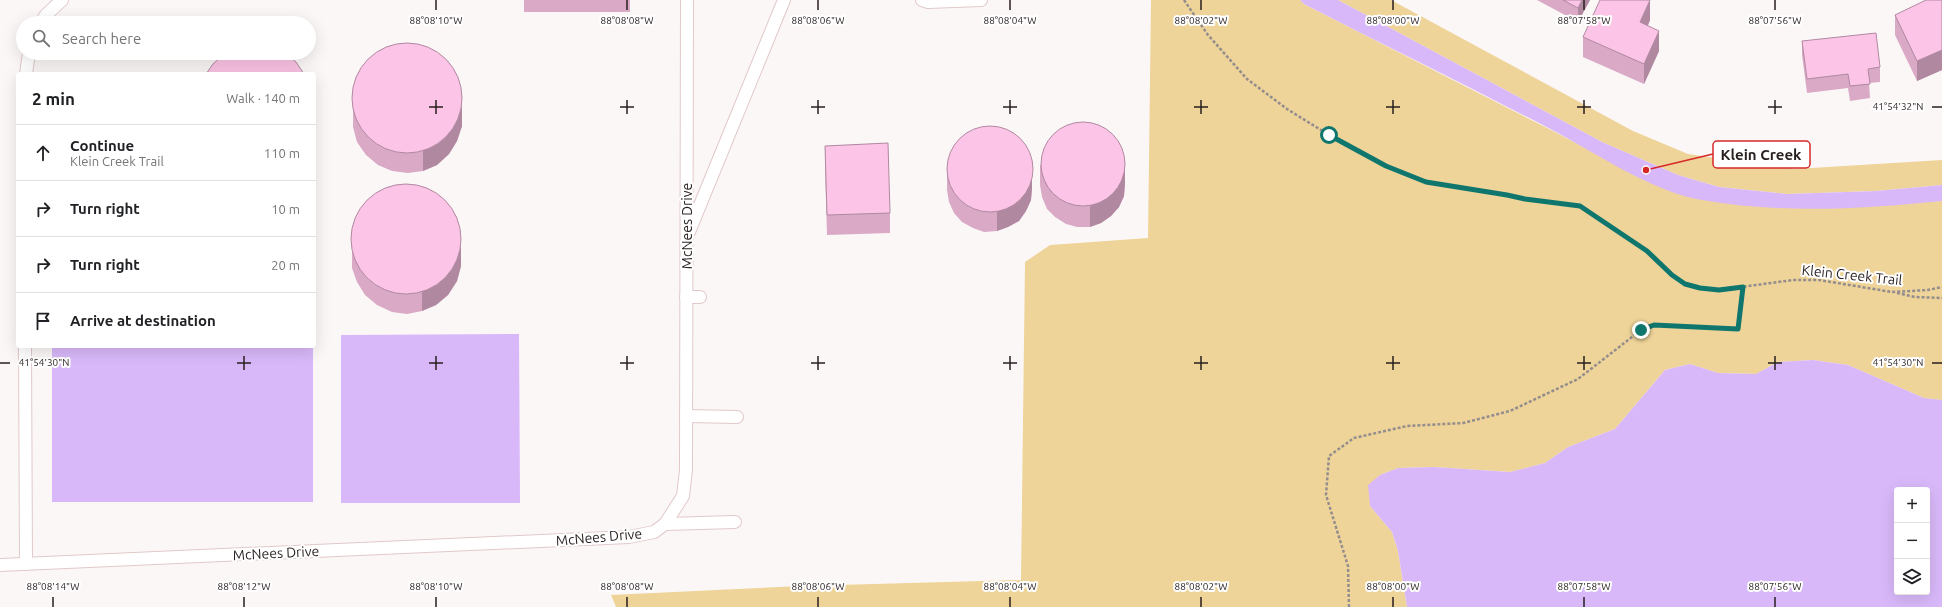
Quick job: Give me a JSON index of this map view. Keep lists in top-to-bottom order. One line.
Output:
{"streets":{"lane":["McNees Drive"],"path":["Klein Creek Trail"]},"places":["Klein Creek"],"page":{"search":"Search here","heading":["2 min","Walk · 140 m"],"list":[["Continue","Klein Creek Trail","110 m"],["Turn right","10 m"],["Turn right","20 m"],"Arrive at destination"],"map_buttons":["+","−"]},"coordinates":["88°08'10\"W","88°08'08\"W","88°08'06\"W","88°08'04\"W","88°08'02\"W","88°08'00\"W","88°07'58\"W","88°07'56\"W","41°54'32\"N","41°54'30\"N","88°08'14\"W","88°08'12\"W"]}
